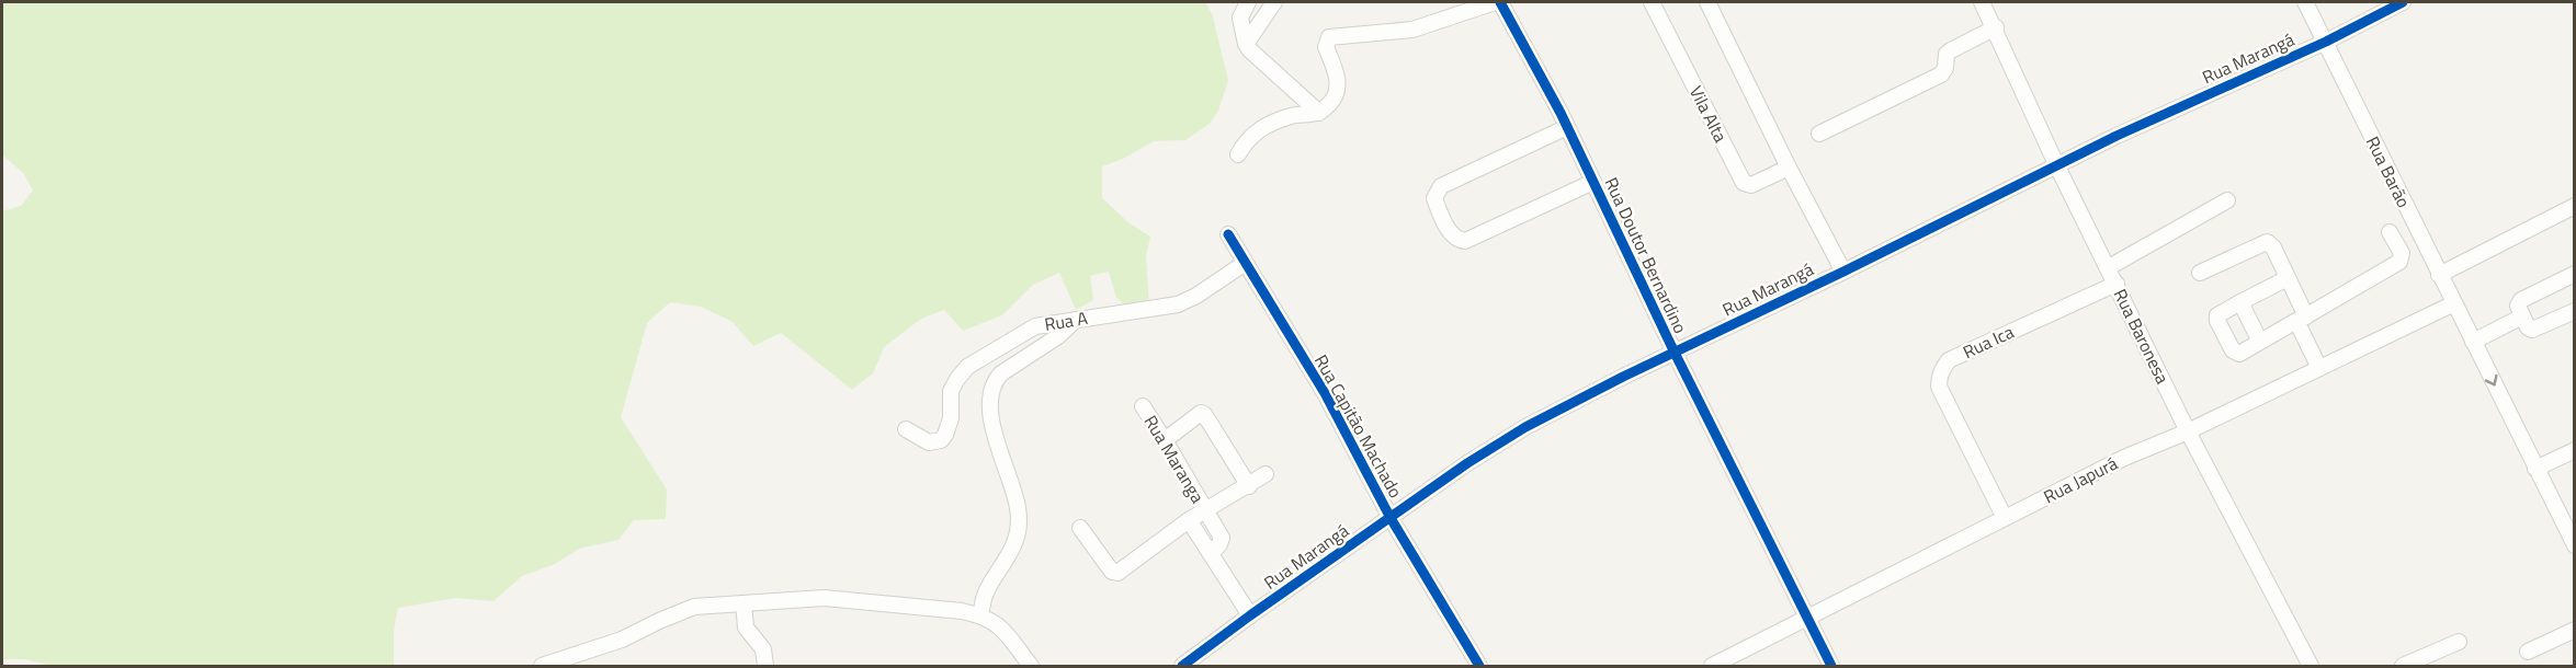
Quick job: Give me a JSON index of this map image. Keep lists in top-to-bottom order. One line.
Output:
{"streets":{"street":["Rua Marangá","Vila Alta","Rua Barão","Rua Doutor Bernardino","Rua A","Rua Baronesa","Rua Ica","Rua Capitão Machado","Rua Maranga","Rua Japurá"]},"crossings":[["Rua Marangá","Rua Barão"],["Rua Marangá","Rua Doutor Bernardino"],["Rua Marangá","Rua Baronesa"],["Rua Marangá","Rua Capitão Machado"],["Rua Marangá","Rua Maranga"],["Rua Barão","Rua Japurá"],["Rua Doutor Bernardino","Rua Japurá"],["Rua A","Rua Capitão Machado"],["Rua Baronesa","Rua Ica"],["Rua Baronesa","Rua Japurá"],["Rua Ica","Rua Japurá"]]}
